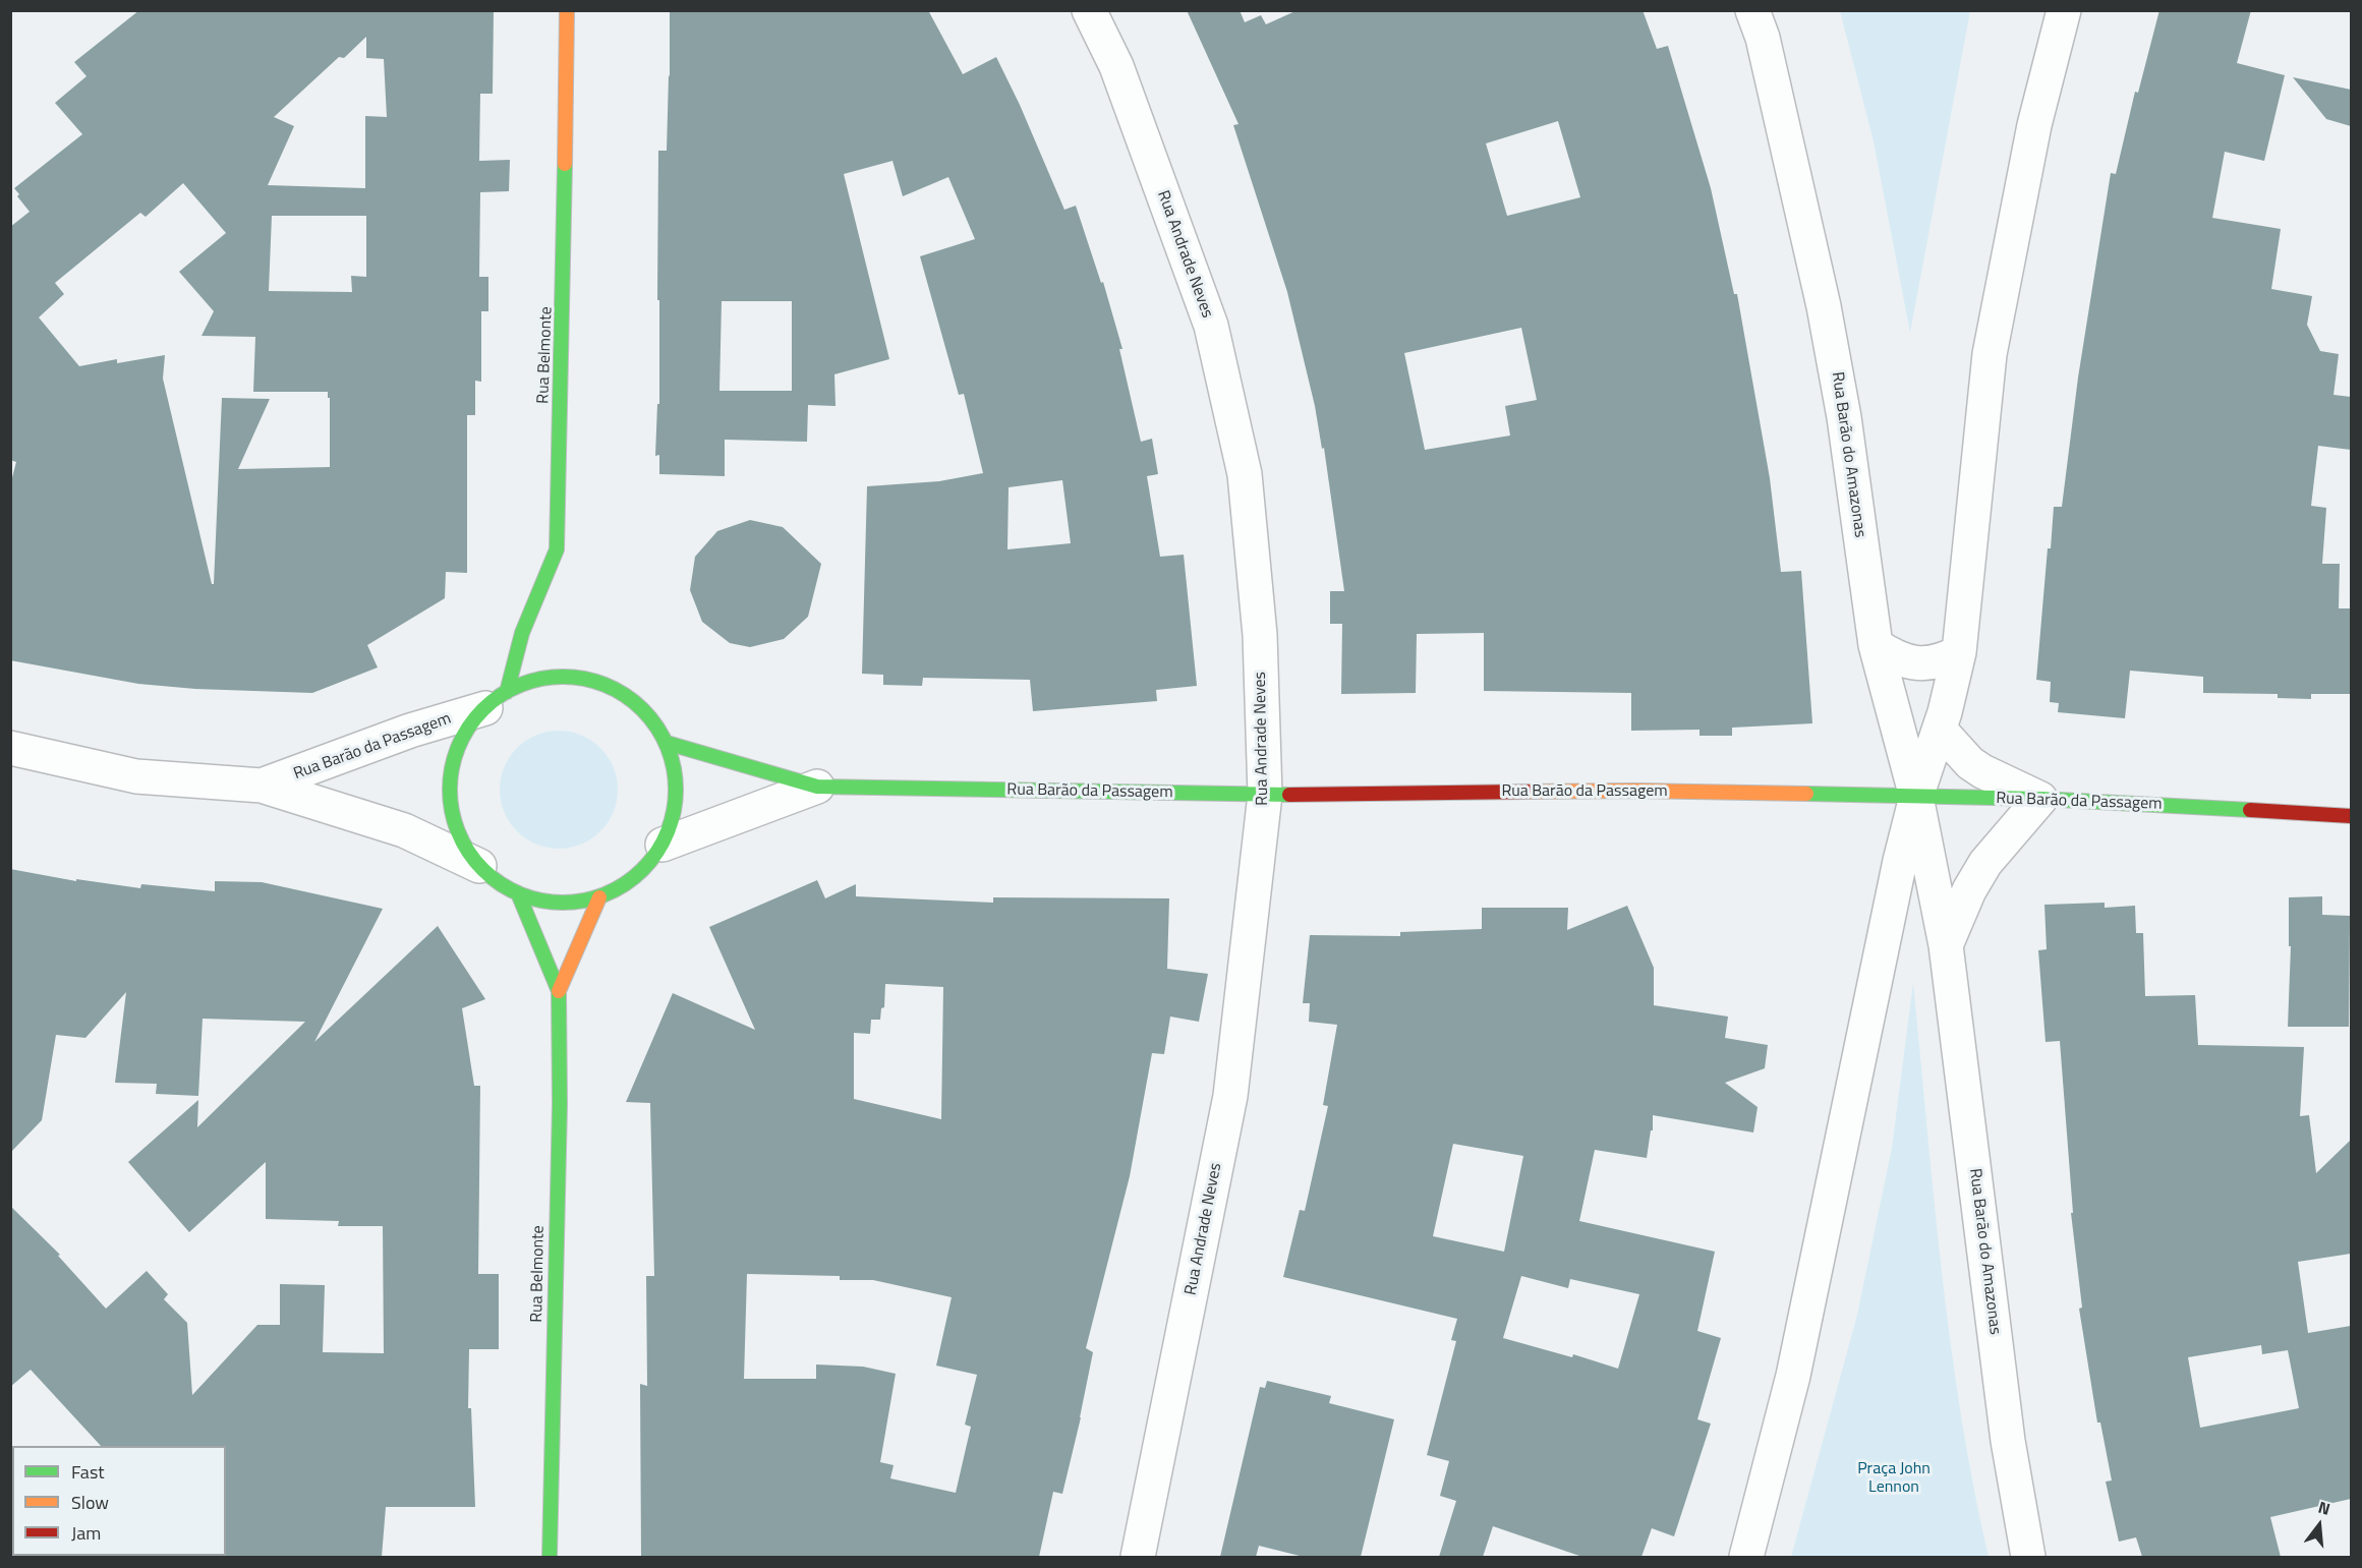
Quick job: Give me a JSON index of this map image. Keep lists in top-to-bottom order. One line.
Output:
{"streets":{"main road":["Rua Belmonte","Rua Barão da Passagem"],"street":["Rua Andrade Neves","Rua Barão do Amazonas"]},"crossings":[["Rua Andrade Neves","Rua Barão da Passagem"],["Rua Belmonte","Rua Barão da Passagem"],["Rua Barão do Amazonas","Rua Barão da Passagem"]],"parks":["Praça John Lennon"],"legend":["Fast","Slow","Jam"],"north":"top"}
